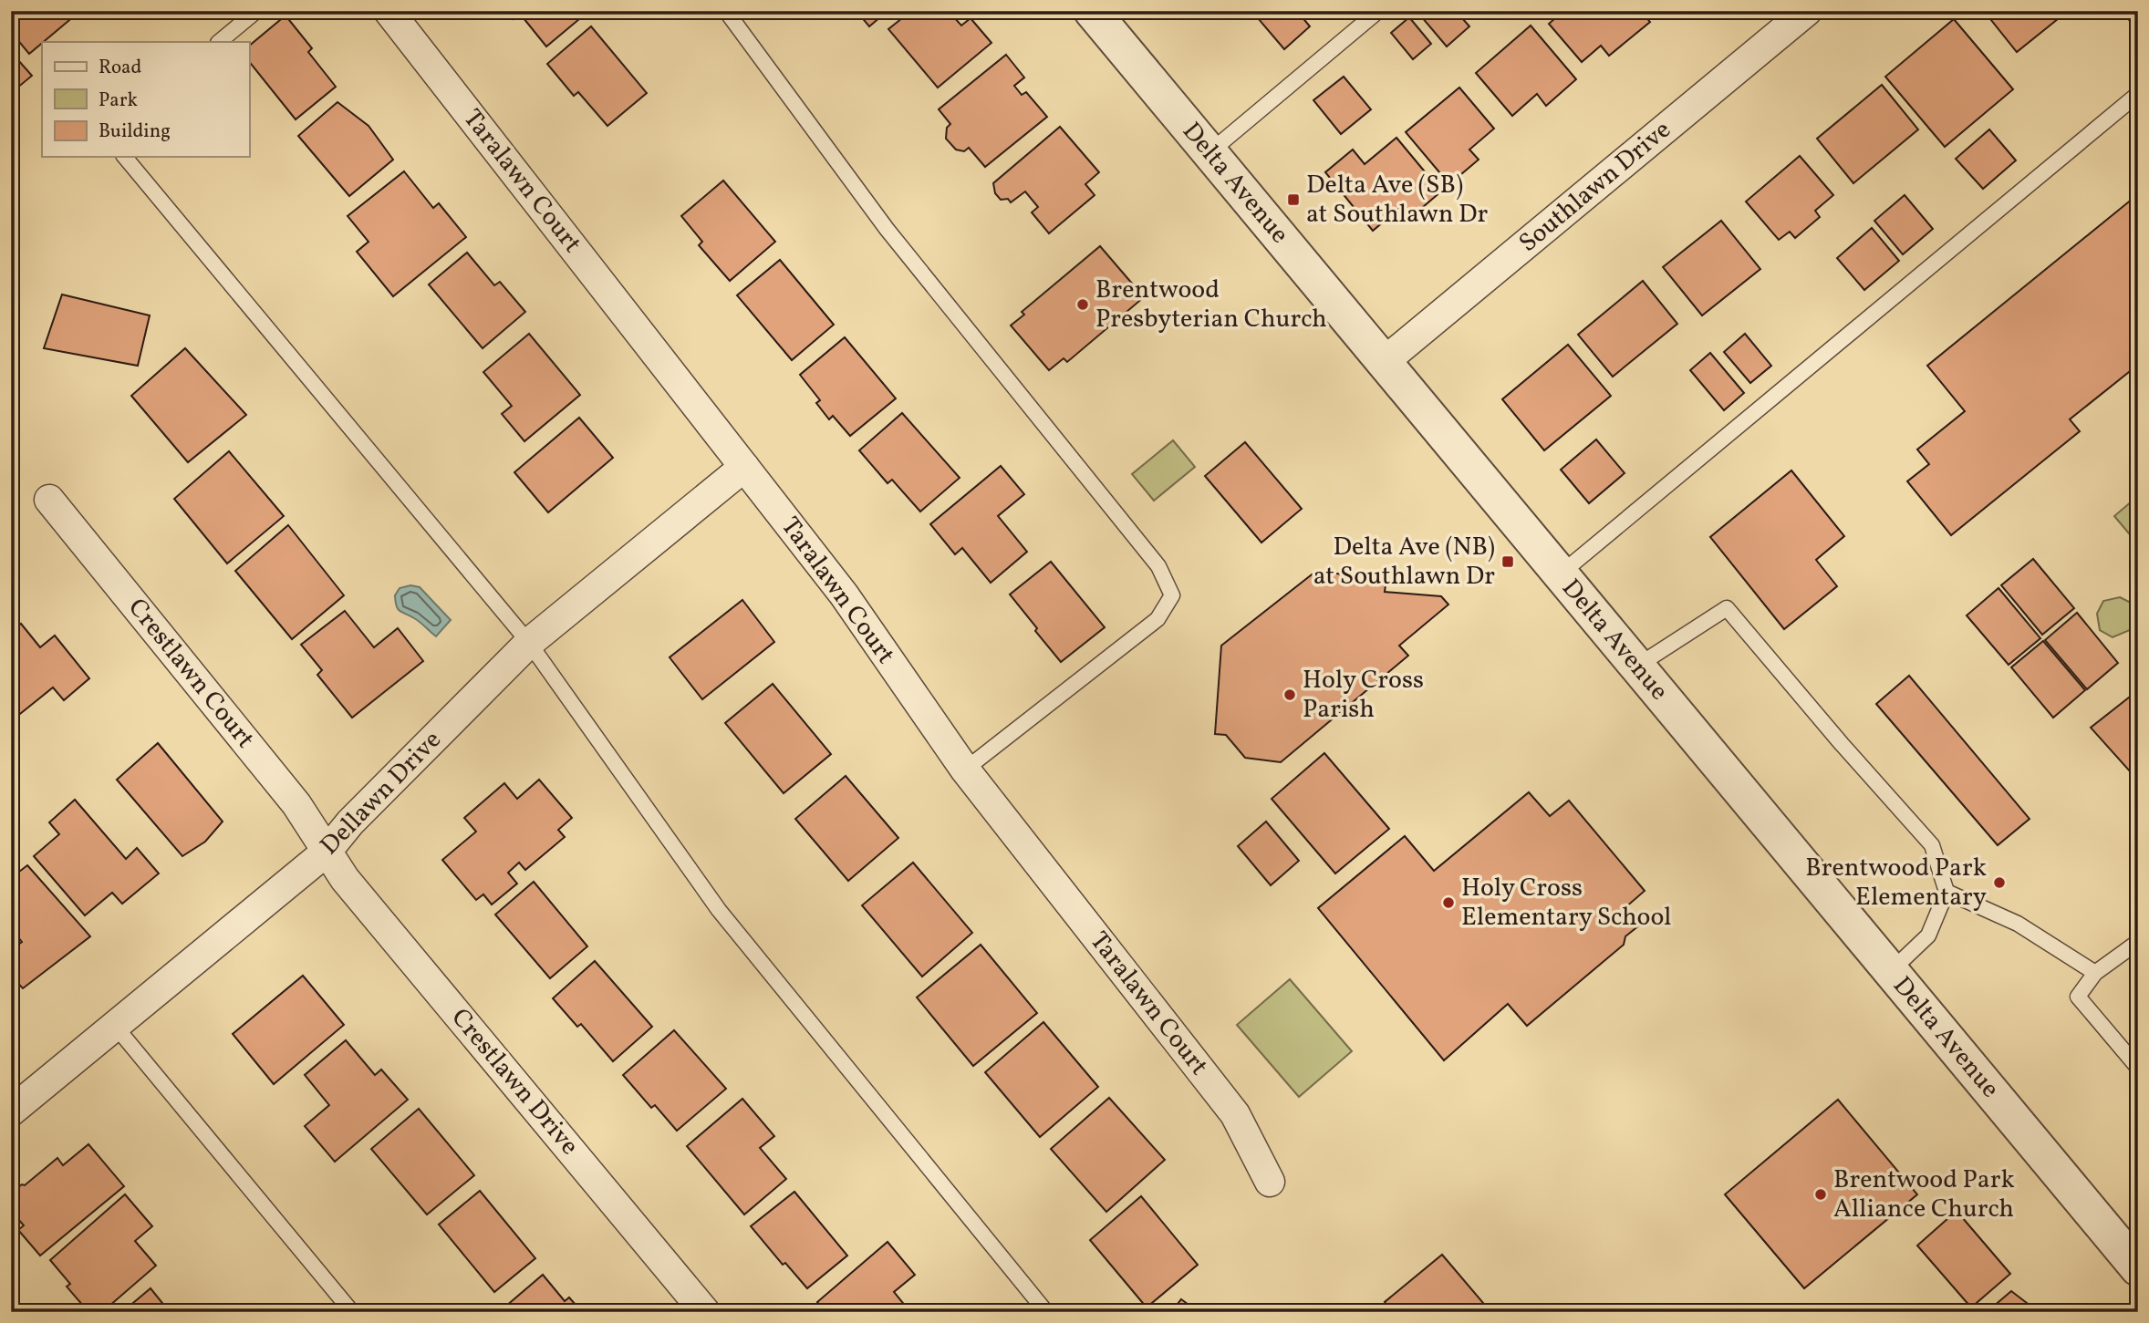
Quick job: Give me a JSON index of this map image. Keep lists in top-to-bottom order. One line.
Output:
{"streets":{"street":["Taralawn Court","Delta Avenue","Southlawn Drive","Crestlawn Court","Dellawn Drive","Crestlawn Drive"]},"crossings":[["Taralawn Court","Dellawn Drive"],["Delta Avenue","Southlawn Drive"],["Crestlawn Court","Dellawn Drive"],["Crestlawn Court","Crestlawn Drive"],["Dellawn Drive","Crestlawn Drive"]],"places":{"transit":["Delta Ave (SB) at Southlawn Dr","Delta Ave (NB) at Southlawn Dr"],"other":["Brentwood Presbyterian Church","Holy Cross Parish","Brentwood Park Elementary","Holy Cross Elementary School","Brentwood Park Alliance Church"]},"legend":["Road","Park","Building"]}
